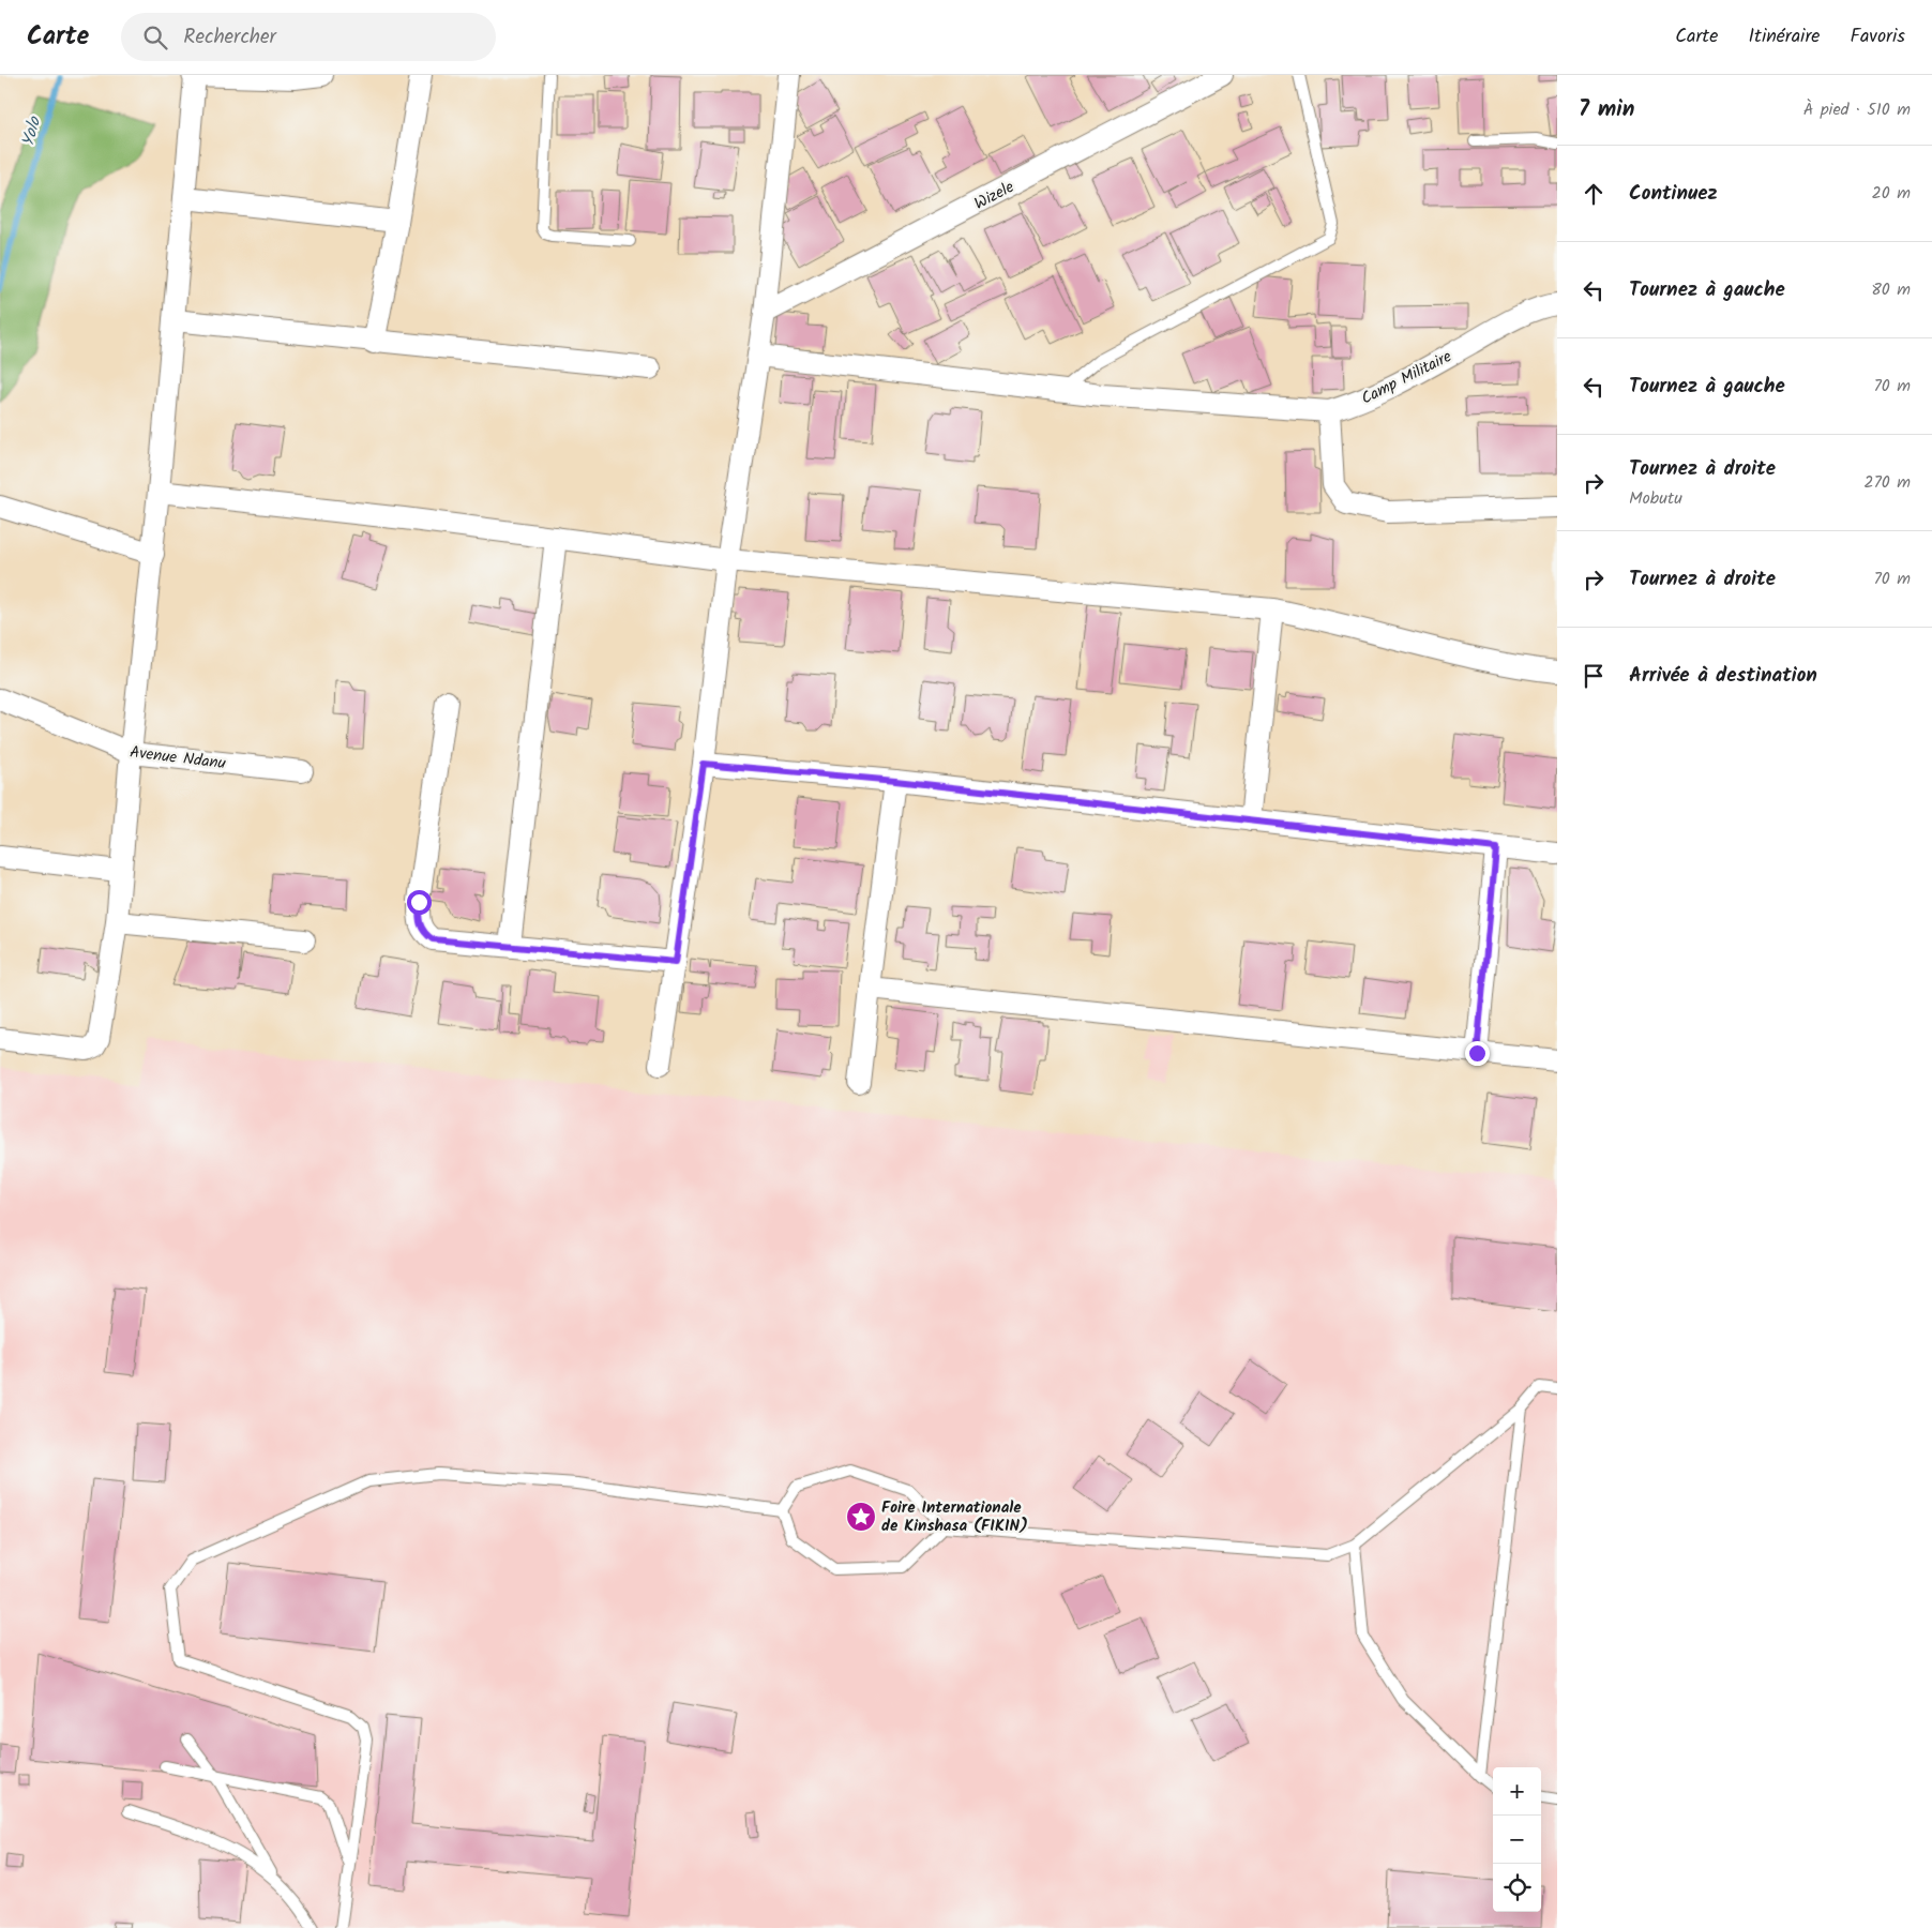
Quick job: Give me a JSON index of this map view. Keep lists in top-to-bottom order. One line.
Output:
{"streets":{"street":["Wizele","Camp Militaire","Avenue Ndanu"]},"water":["Yolo"],"places":{"place":["Foire Internationale de Kinshasa (FIKIN)"]},"page":{"header":"Carte","search":"Rechercher","nav":["Carte","Itinéraire","Favoris"],"heading":["7 min","À pied · 510 m"],"list":[["Continuez","20 m"],["Tournez à gauche","80 m"],["Tournez à gauche","70 m"],["Tournez à droite","Mobutu","270 m"],["Tournez à droite","70 m"],"Arrivée à destination"],"map_buttons":["+","−"]}}
